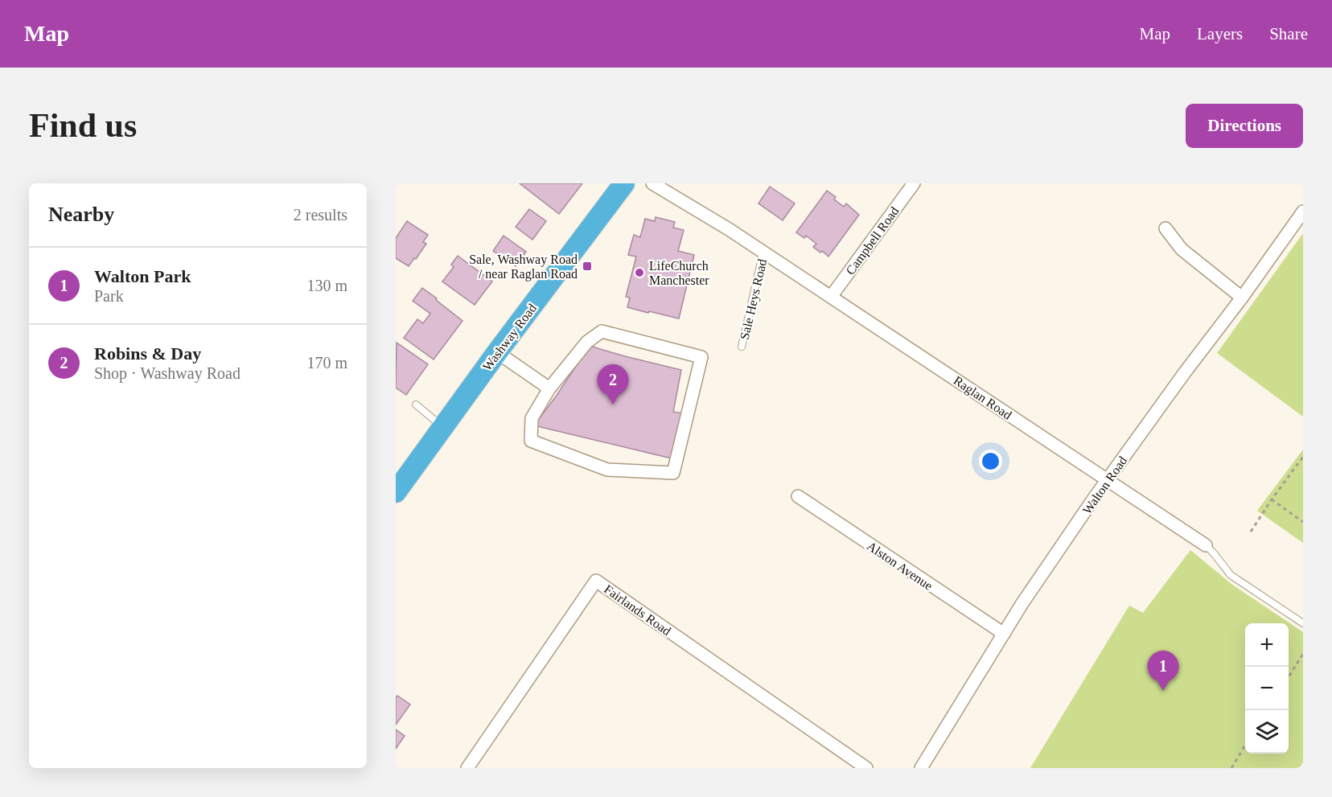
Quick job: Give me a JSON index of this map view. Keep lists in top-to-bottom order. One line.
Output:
{"streets":{"highway":["Washway Road"],"street":["Campbell Road","Raglan Road","Walton Road","Alston Avenue","Fairlands Road"],"lane":["Sale Heys Road"]},"crossings":[["Campbell Road","Raglan Road"],["Sale Heys Road","Raglan Road"],["Raglan Road","Walton Road"],["Walton Road","Alston Avenue"]],"places":{"transit":["Sale, Washway Road / near Raglan Road"],"other":["LifeChurch Manchester"]},"page":{"header":"Map","nav":["Map","Layers","Share"],"buttons":"Directions","title":"Find us","heading":["Nearby","2 results"],"list":[{"mark":"1","name":"Walton Park","note":"Park","value":"130 m"},{"mark":"2","name":"Robins & Day","note":"Shop · Washway Road","value":"170 m"}],"pins":["2","1"],"map_buttons":["+","−"]}}
